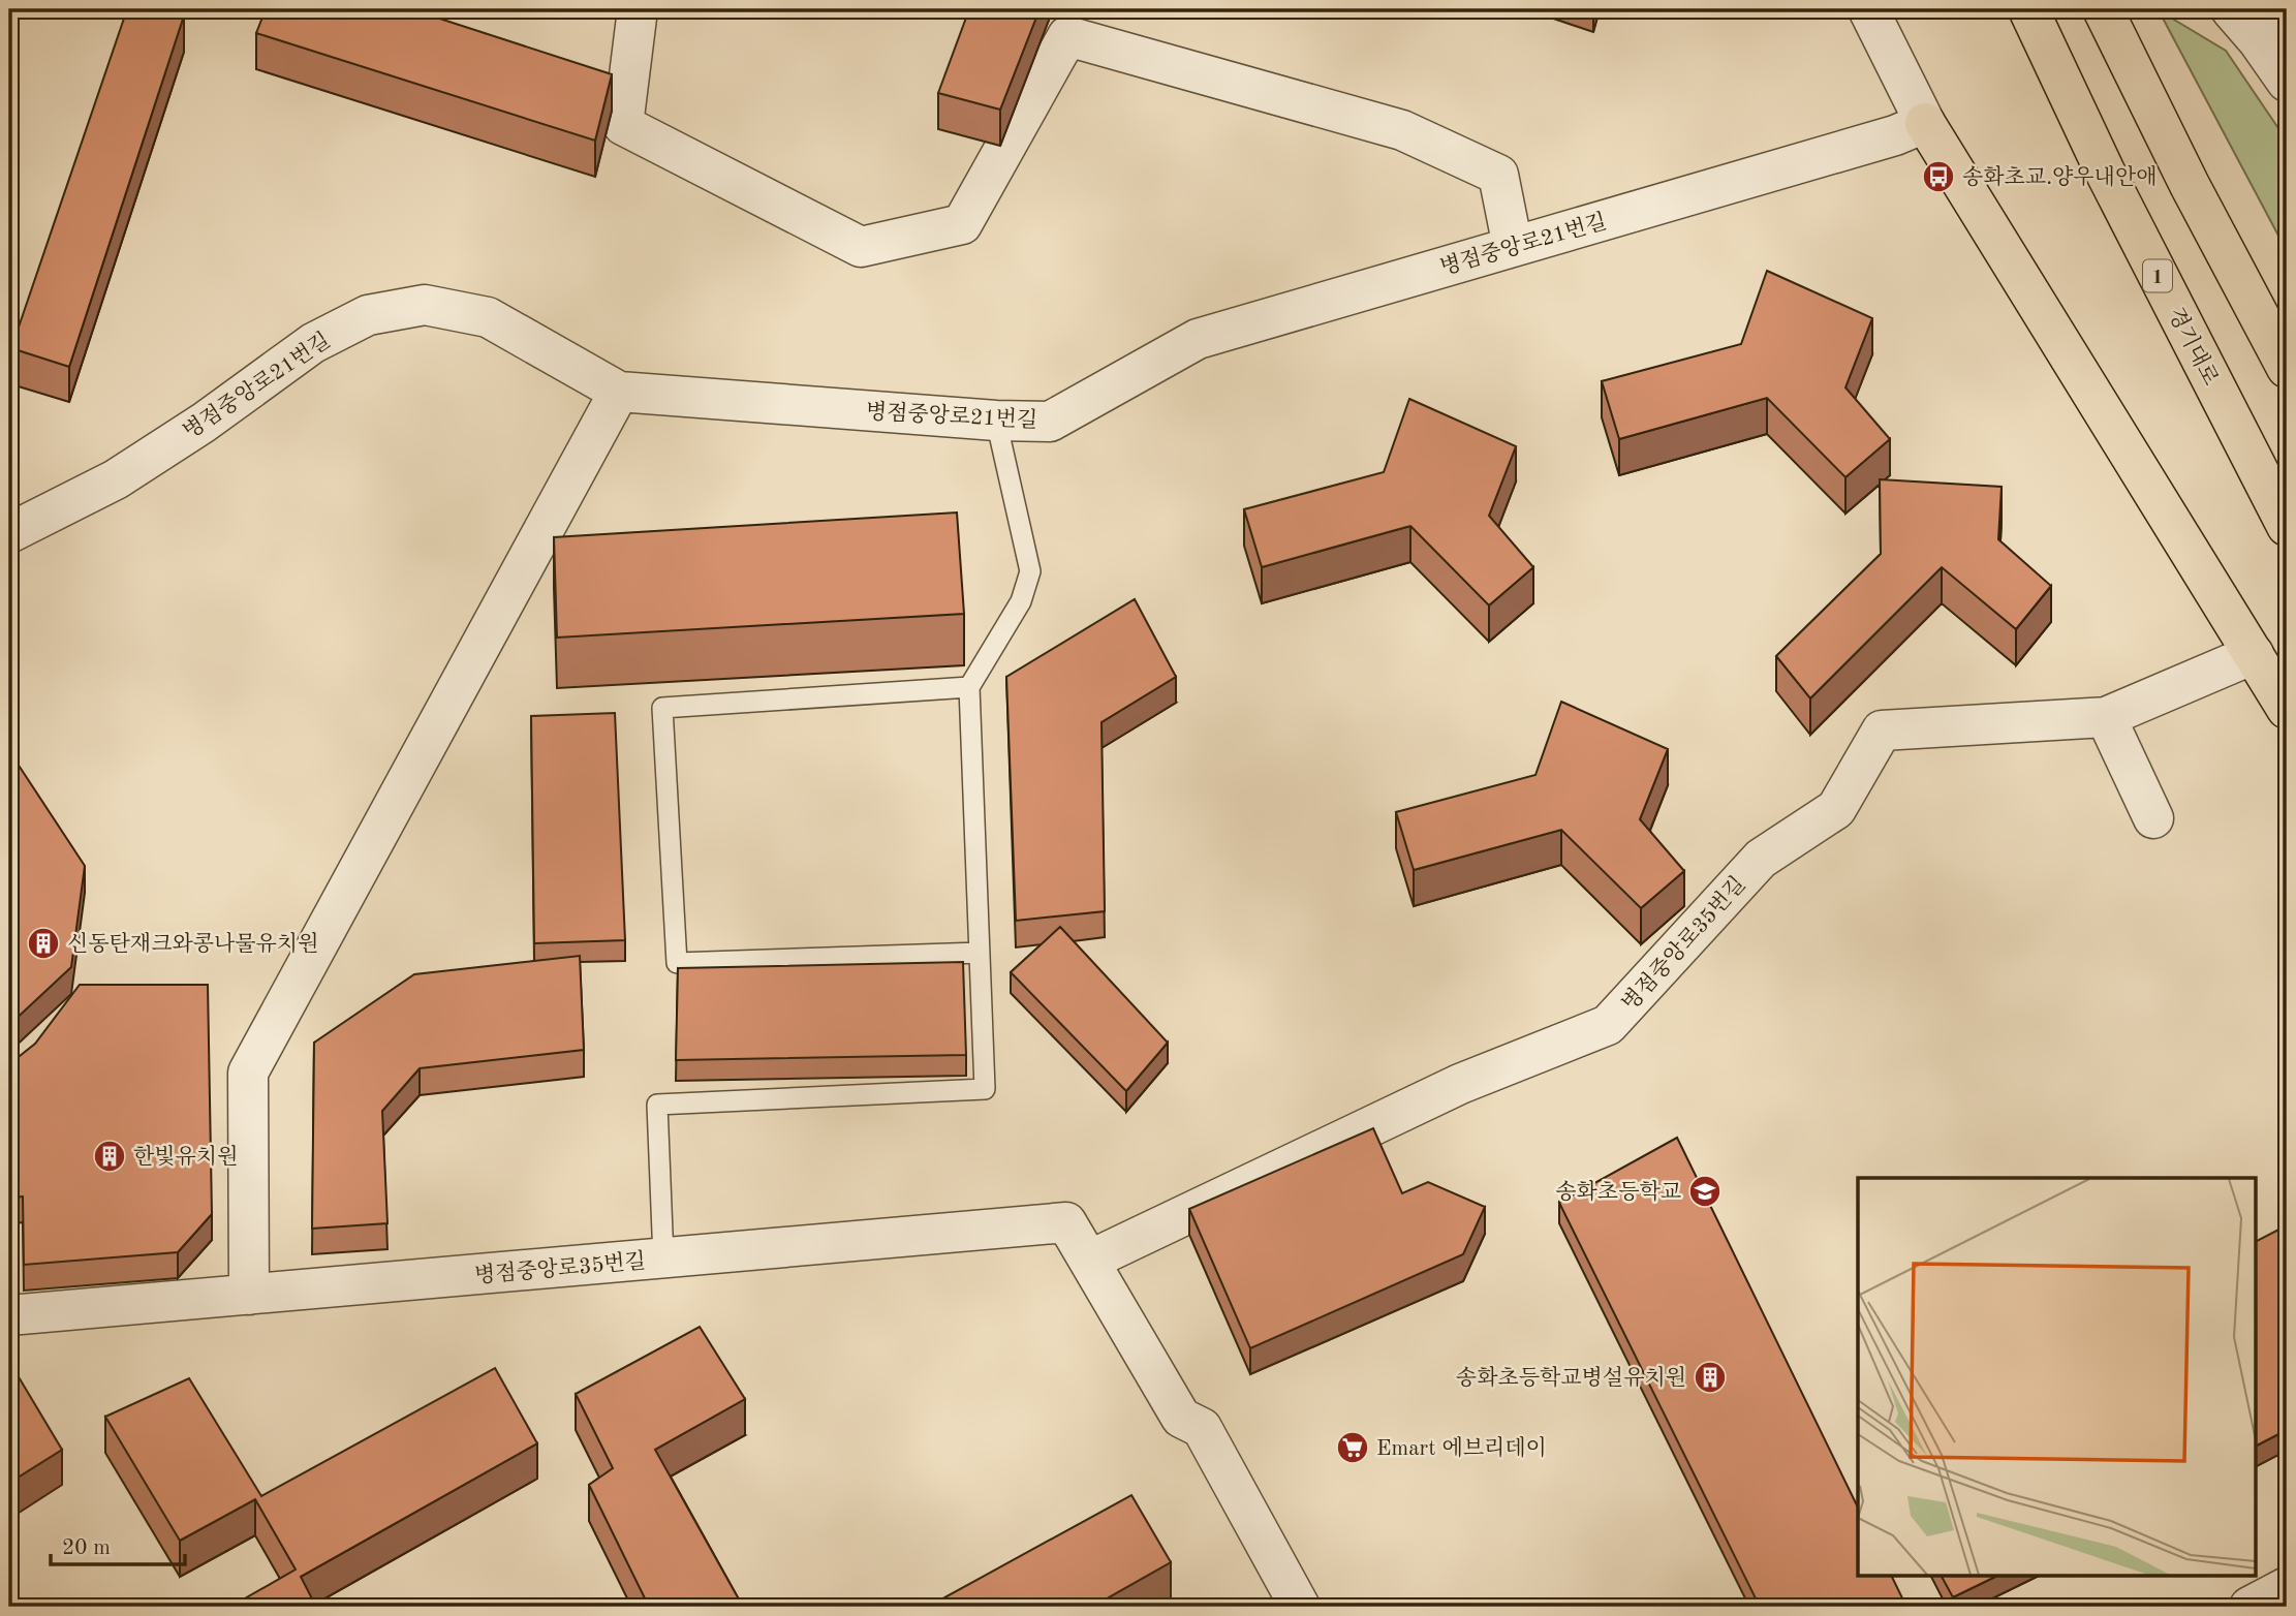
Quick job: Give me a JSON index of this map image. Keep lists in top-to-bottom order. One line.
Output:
{"streets":{"main road":["1","경기대로"],"street":["병점중앙로21번길","병점중앙로35번길"]},"places":{"bus stop":["송화초교.양우내안애"],"building":["신동탄재크와콩나물유치원","한빛유치원","송화초등학교병설유치원"],"school or university":["송화초등학교"],"supermarket":["Emart 에브리데이"]},"scale_bar":"20 m"}
